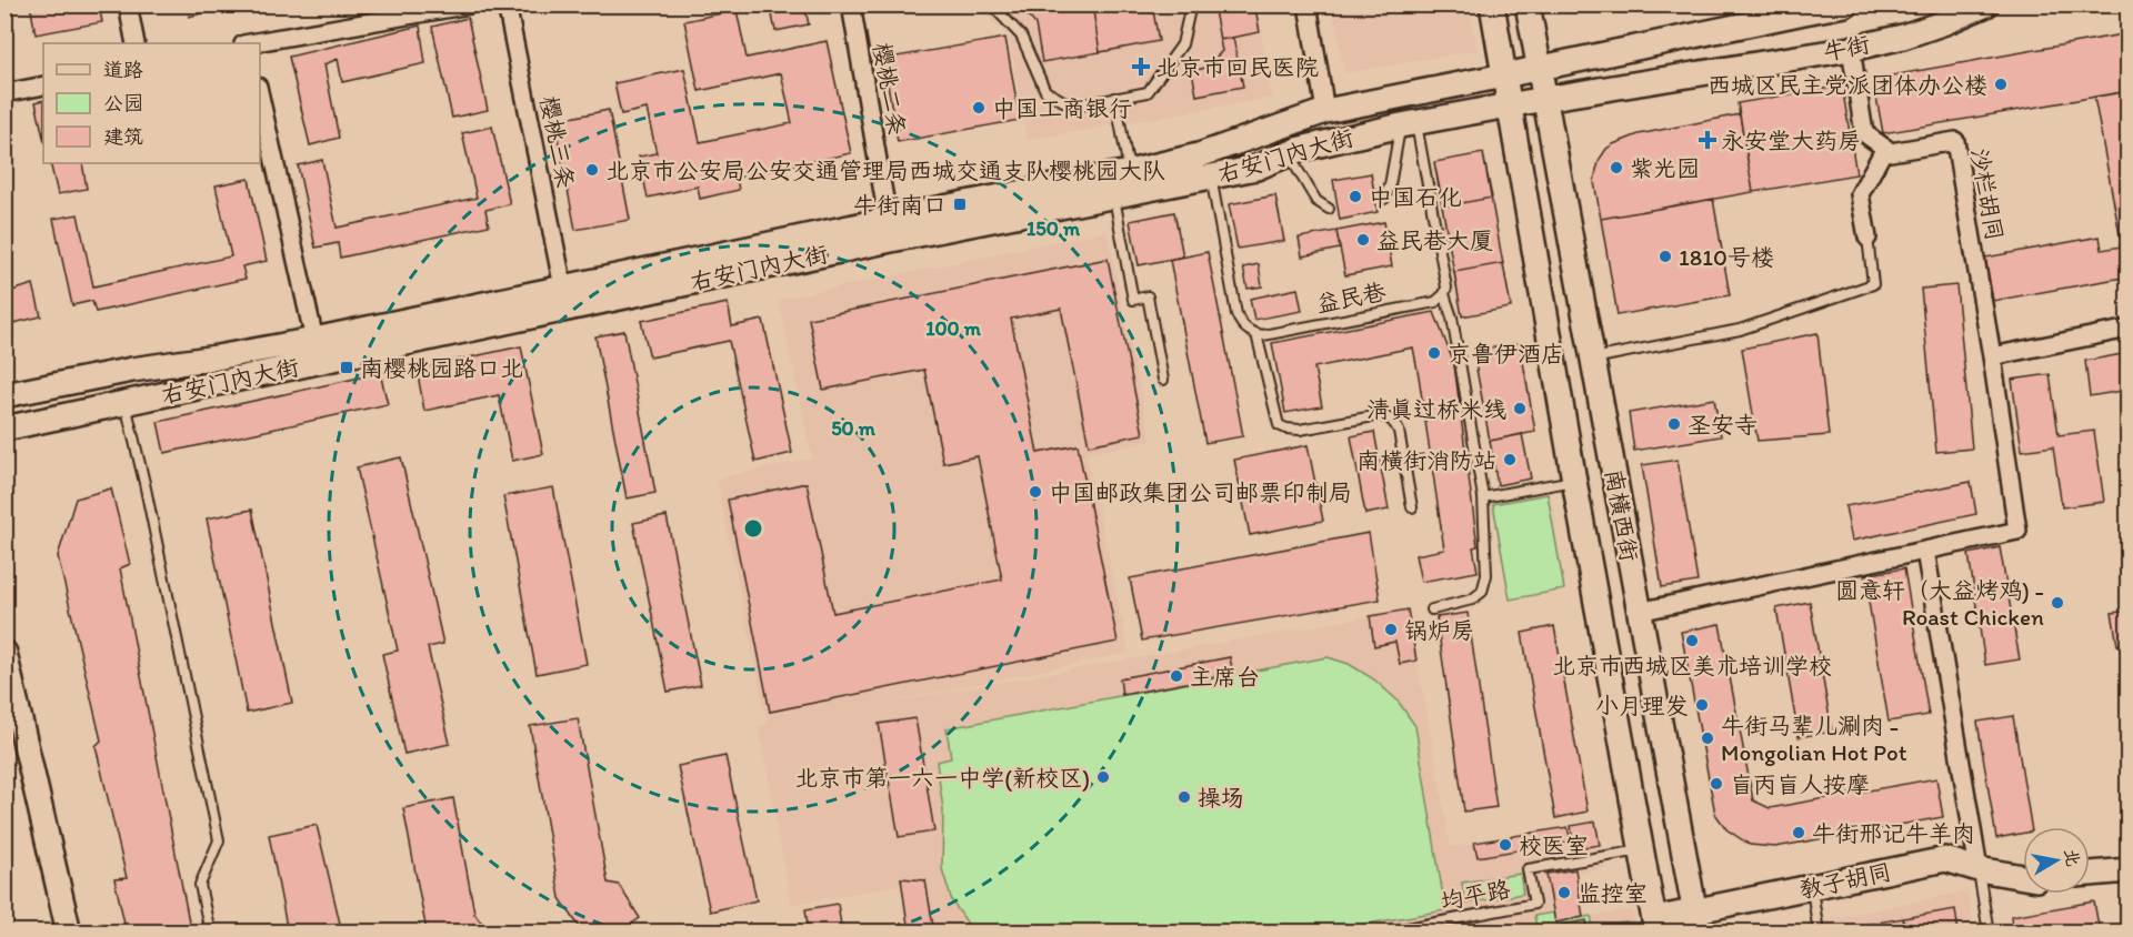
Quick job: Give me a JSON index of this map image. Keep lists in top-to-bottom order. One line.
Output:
{"streets":{"main road":["牛街","右安门内大街","南横西街","教子胡同"],"street":["樱桃二条","樱桃三条","沙栏胡同"],"lane":["益民巷","均平路"]},"crossings":[["牛街","右安门内大街"],["牛街","南横西街"],["樱桃二条","右安门内大街"],["樱桃三条","右安门内大街"],["右安门内大街","南横西街"],["南横西街","教子胡同"],["南横西街","均平路"]],"places":{"health":["北京市回民医院","永安堂大药房"],"other":["西城区民主党派团体办公楼","中国工商银行","紫光园","北京市公安局公安交通管理局西城交通支队樱桃园大队","中国石化","益民巷大厦","1810号楼","京鲁伊酒店","清真过桥米线","圣安寺","南横街消防站","中国邮政集团公司邮票印制局","圆意轩（大益烤鸡) - Roast Chicken","锅炉房","北京市西城区美术培训学校","主席台","小月理发","牛街马辈儿涮肉 - Mongolian Hot Pot","北京市第一六一中学(新校区)","盲丙盲人按摩","操场","牛街邢记牛羊肉","校医室","监控室"],"transit":["牛街南口","南樱桃园路口北"]},"legend":["道路","公园","建筑"],"north":"right","rings":["150 m","100 m","50 m"]}
